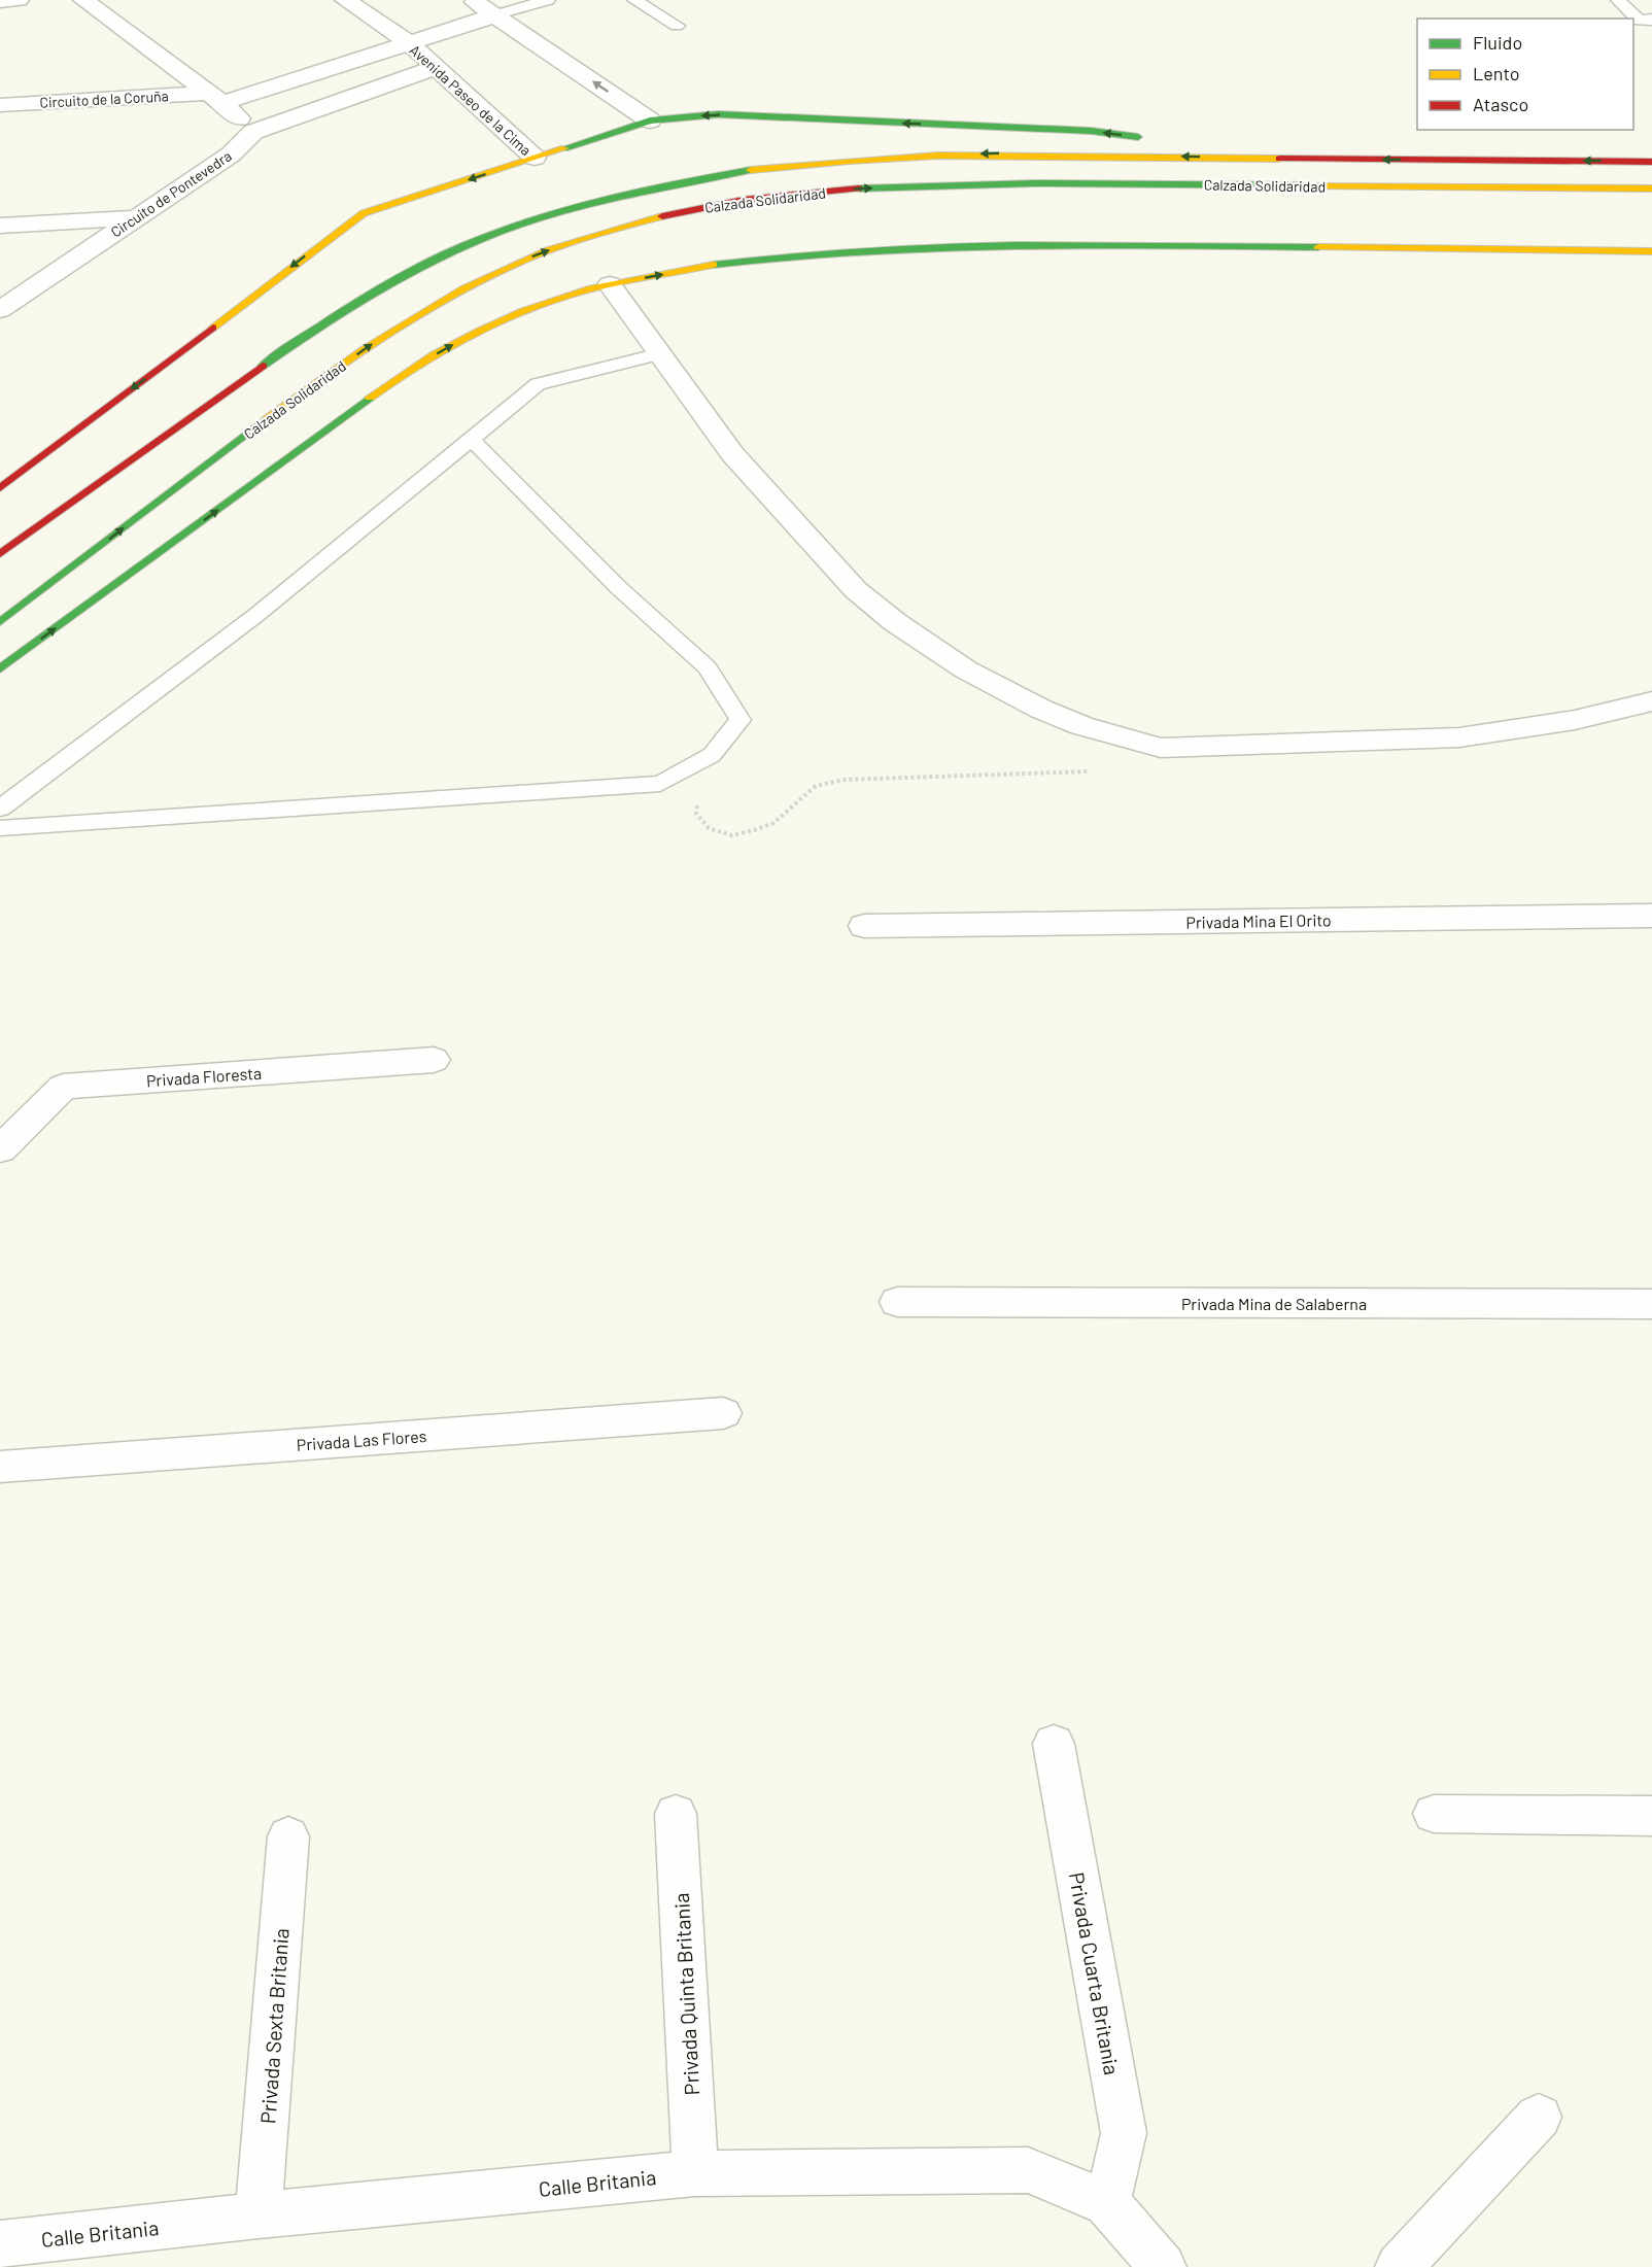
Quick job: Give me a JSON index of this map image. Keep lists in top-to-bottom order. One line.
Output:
{"streets":{"main road":["Calzada Solidaridad"],"street":["Circuito de la Coruña","Avenida Paseo de la Cima","Circuito de Pontevedra","Privada Mina El Orito","Privada Floresta","Privada Mina de Salaberna","Privada Las Flores","Privada Cuarta Britania","Privada Quinta Britania","Privada Sexta Britania","Calle Britania"]},"crossings":[["Circuito de la Coruña","Avenida Paseo de la Cima"],["Privada Cuarta Britania","Calle Britania"],["Privada Quinta Britania","Calle Britania"],["Privada Sexta Britania","Calle Britania"]],"legend":["Fluido","Lento","Atasco"]}
